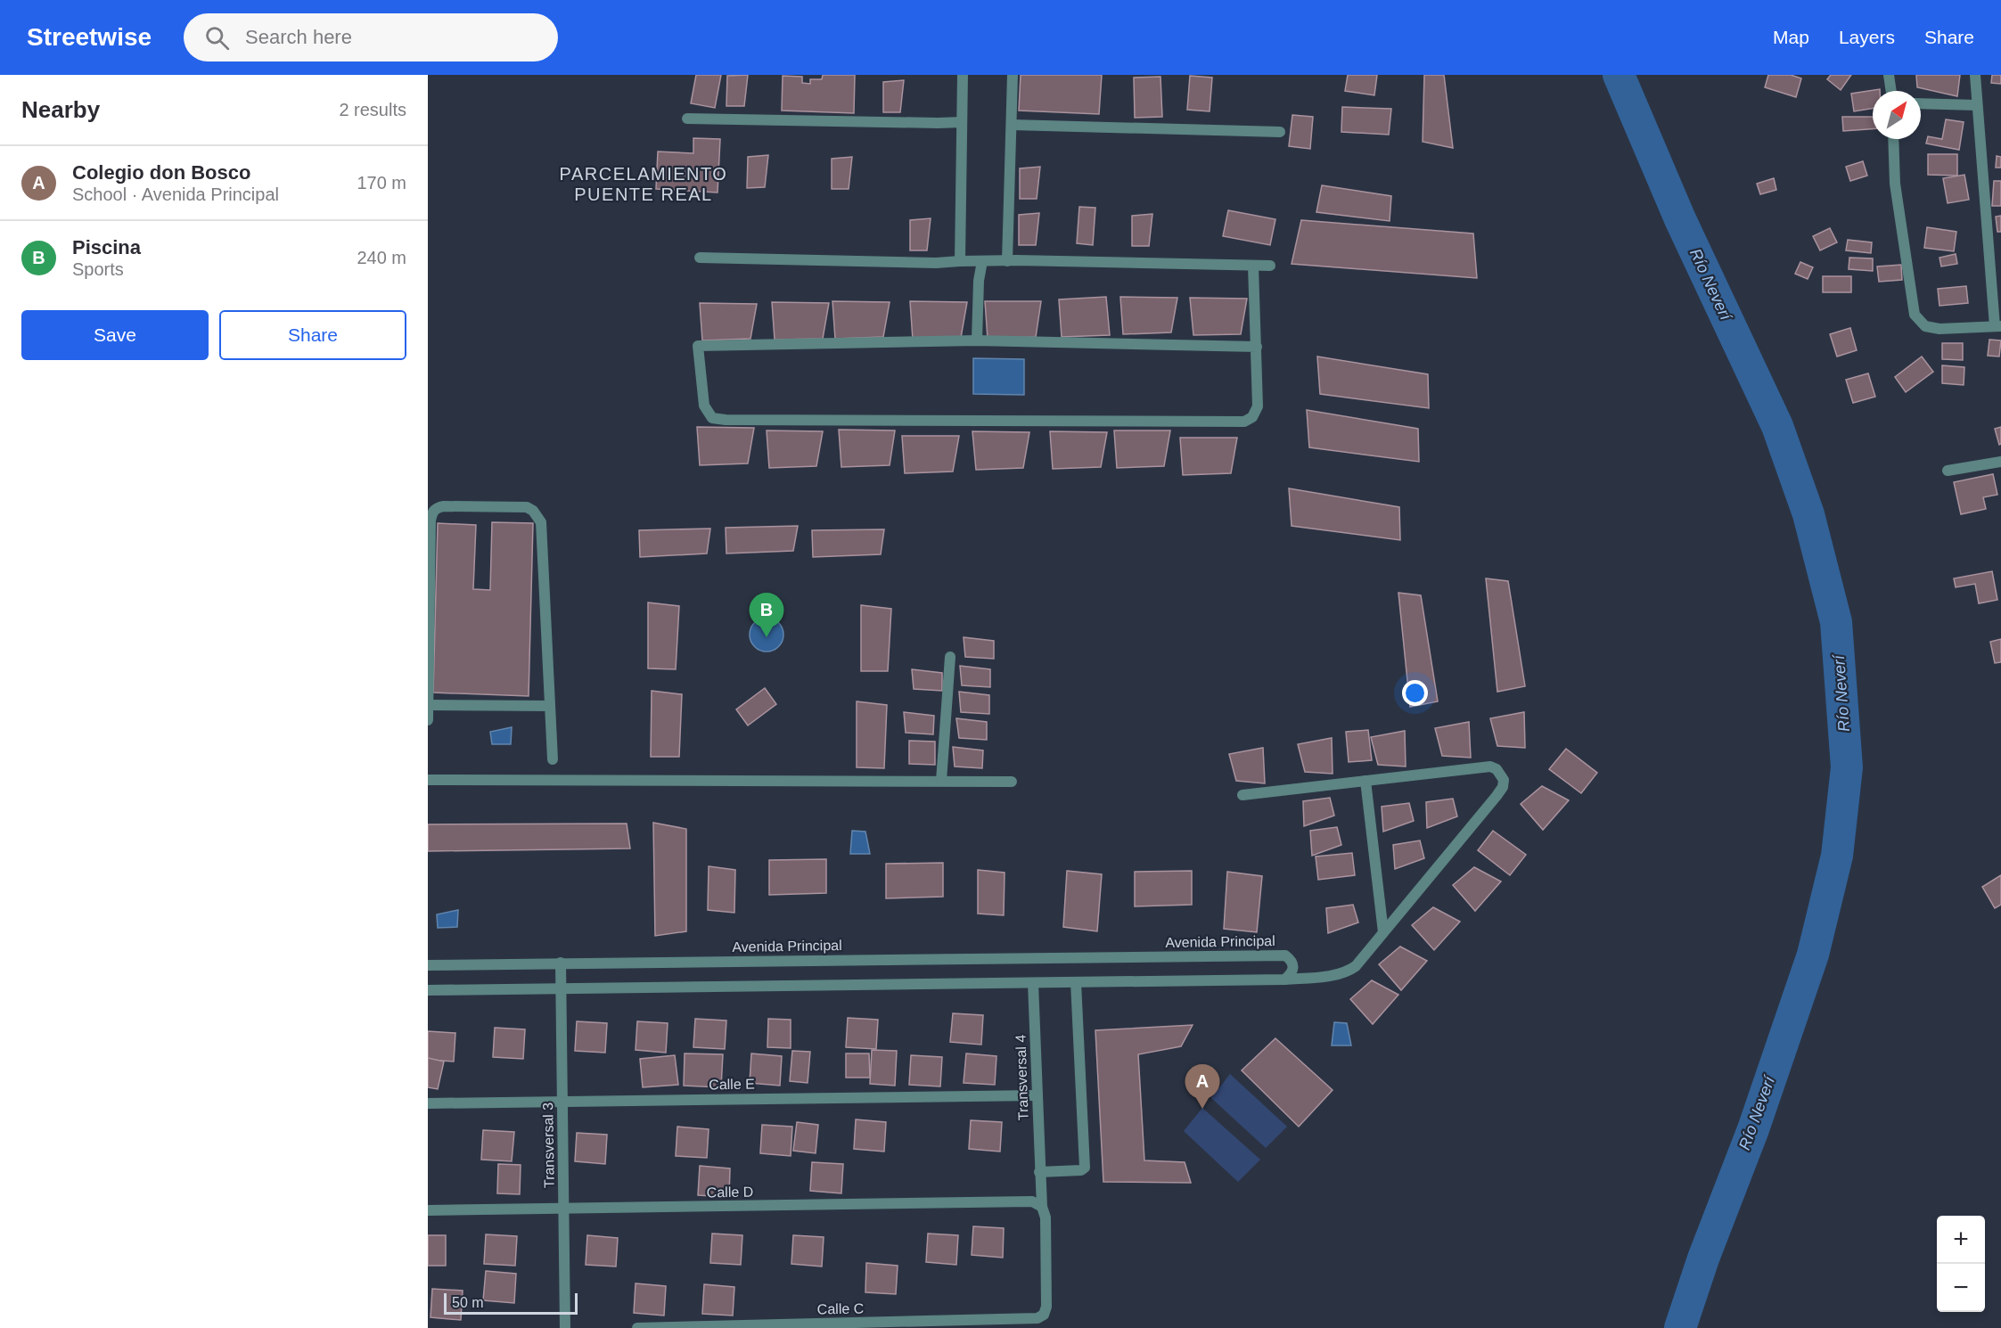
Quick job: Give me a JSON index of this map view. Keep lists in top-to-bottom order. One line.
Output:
{"streets":{"street":["Avenida Principal","Transversal 4","Calle E","Transversal 3","Calle D","Calle C"]},"crossings":[["Avenida Principal","Transversal 3"],["Transversal 4","Calle E"],["Transversal 4","Calle D"],["Transversal 4","Calle C"],["Calle E","Transversal 3"],["Transversal 3","Calle D"]],"districts":["PARCELAMIENTO PUENTE REAL"],"water":["Río Neverí"],"scale_bar":"50 m","north":"top right","page":{"header":"Streetwise","search":"Search here","nav":["Map","Layers","Share"],"heading":["Nearby","2 results"],"list":[{"mark":"A","name":"Colegio don Bosco","note":"School · Avenida Principal","value":"170 m"},{"mark":"B","name":"Piscina","note":"Sports","value":"240 m"}],"buttons":["Save","Share"],"pins":["B","A"],"map_buttons":["+","−"],"scale":"50 m"}}
